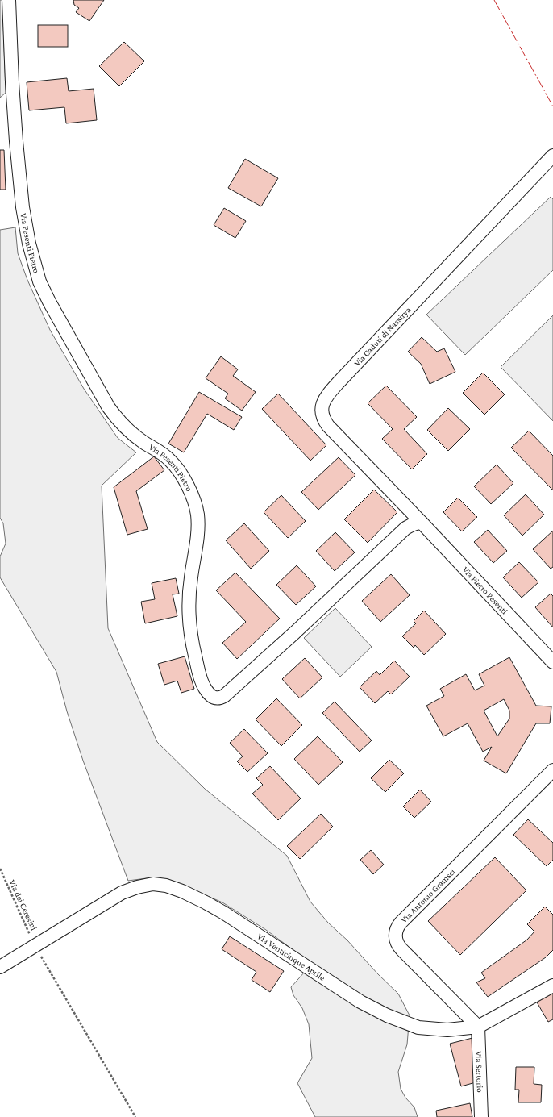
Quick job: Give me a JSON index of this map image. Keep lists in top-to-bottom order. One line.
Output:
{"streets":{"street":["Via Pesenti Pietro","Via Caduti di Nassirya","Via Pietro Pesenti","Via Antonio Gramsci","Via Venticinque Aprile","Via Sertorio"],"path":["Via dei Ceresini"]},"crossings":[["Via Pesenti Pietro","Via Caduti di Nassirya"],["Via Pesenti Pietro","Via Pietro Pesenti"],["Via Caduti di Nassirya","Via Pietro Pesenti"],["Via Antonio Gramsci","Via Venticinque Aprile"],["Via Antonio Gramsci","Via Sertorio"],["Via dei Ceresini","Via Venticinque Aprile"],["Via Venticinque Aprile","Via Sertorio"]]}
